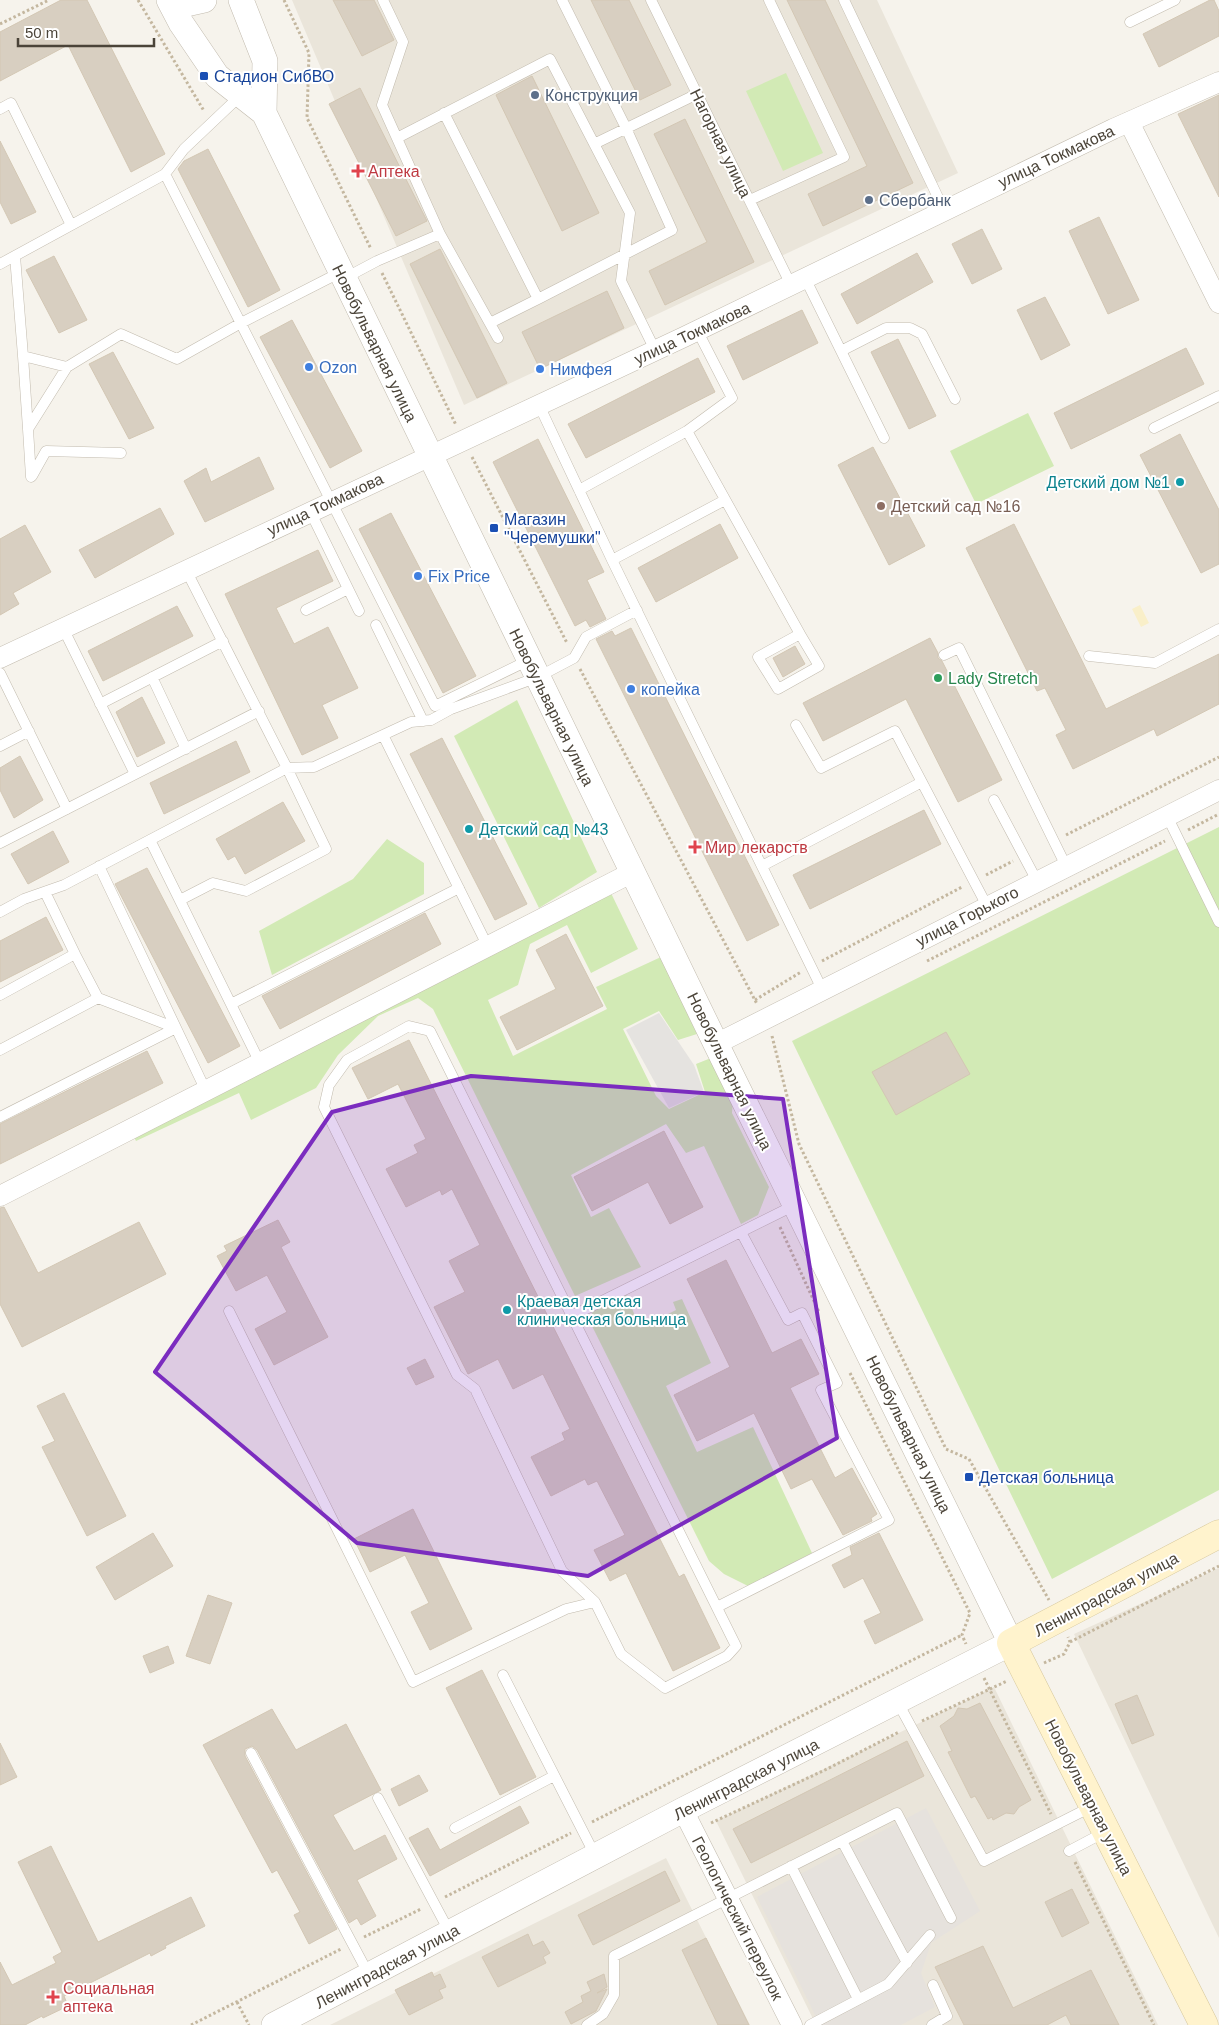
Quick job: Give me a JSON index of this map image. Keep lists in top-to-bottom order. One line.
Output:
{"streets":{"main road":["Новобульварная улица","Ленинградская улица"],"street":["улица Токмакова","улица Горького","Геологический переулок"],"lane":["Нагорная улица"]},"crossings":[["Нагорная улица","улица Токмакова"],["улица Токмакова","Новобульварная улица"],["Новобульварная улица","улица Горького"],["Новобульварная улица","Ленинградская улица"],["Ленинградская улица","Геологический переулок"]],"places":{"transit":["Стадион СибВО","Магазин \"Черемушки\"","Детская больница"],"other":["Конструкция","Сбербанк","Ozon","Нимфея","Детский дом №1","Детский сад №16","Fix Price","Lady Stretch","копейка","Детский сад №43","Краевая детская клиническая больница"],"health":["Аптека","Мир лекарств","Социальная аптека"]},"scale_bar":"50 m"}
